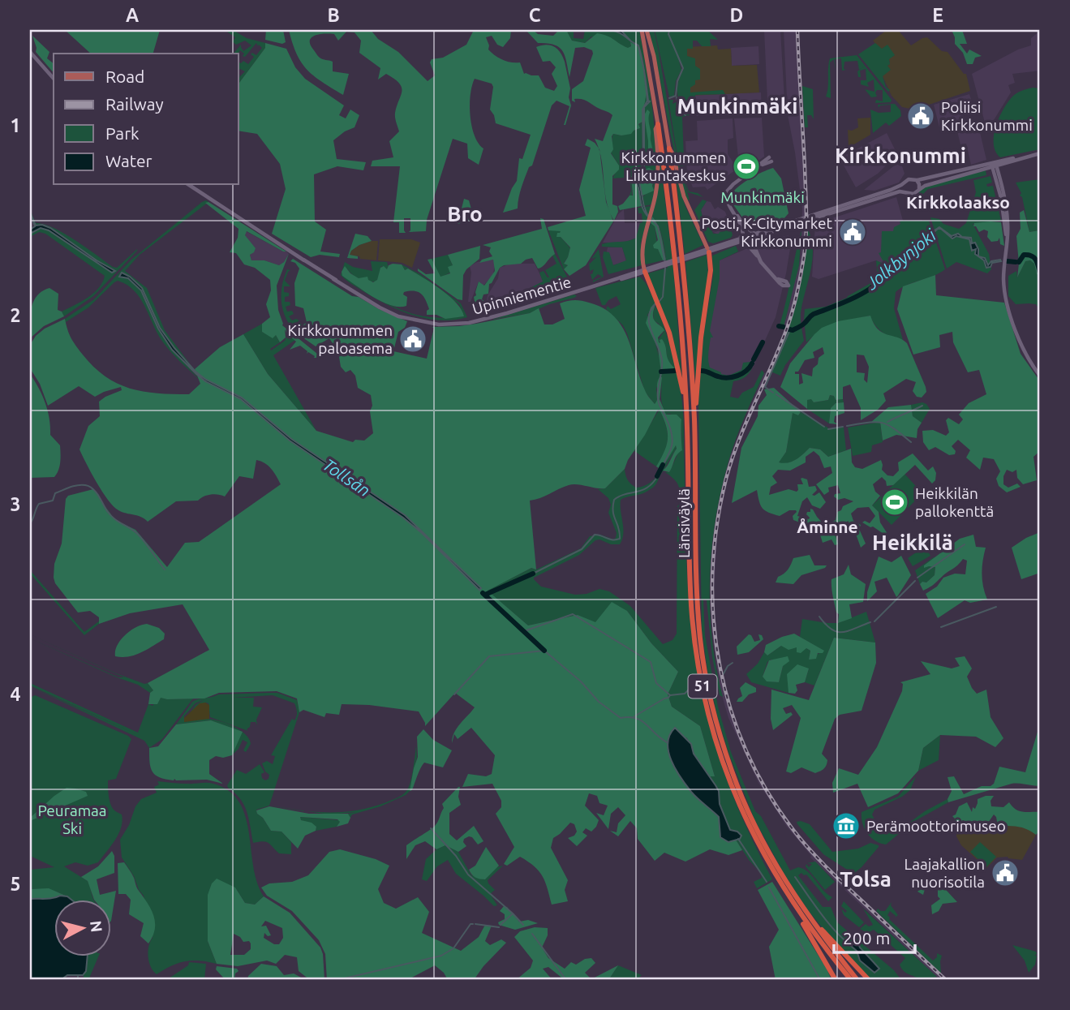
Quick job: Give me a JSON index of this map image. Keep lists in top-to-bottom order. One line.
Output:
{"streets":{"highway":["Länsiväylä","51"],"main road":["Upinniementie"]},"districts":["Munkinmäki","Kirkkonummi","Kirkkolaakso","Bro","Åminne","Heikkilä","Tolsa"],"water":["Jolkbynjoki","Tollsån"],"parks":["Munkinmäki","Peuramaa Ski"],"places":{"public building":["Poliisi Kirkkonummi","Posti, K-Citymarket Kirkkonummi","Kirkkonummen paloasema","Laajakallion nuorisotila"],"sports":["Kirkkonummen Liikuntakeskus","Heikkilän pallokenttä"],"museum":["Perämoottorimuseo"]},"legend":["Road","Railway","Park","Water"],"scale_bar":"200 m","north":"right","grid":{"columns":["A","B","C","D","E"],"rows":["1","2","3","4","5"]}}
